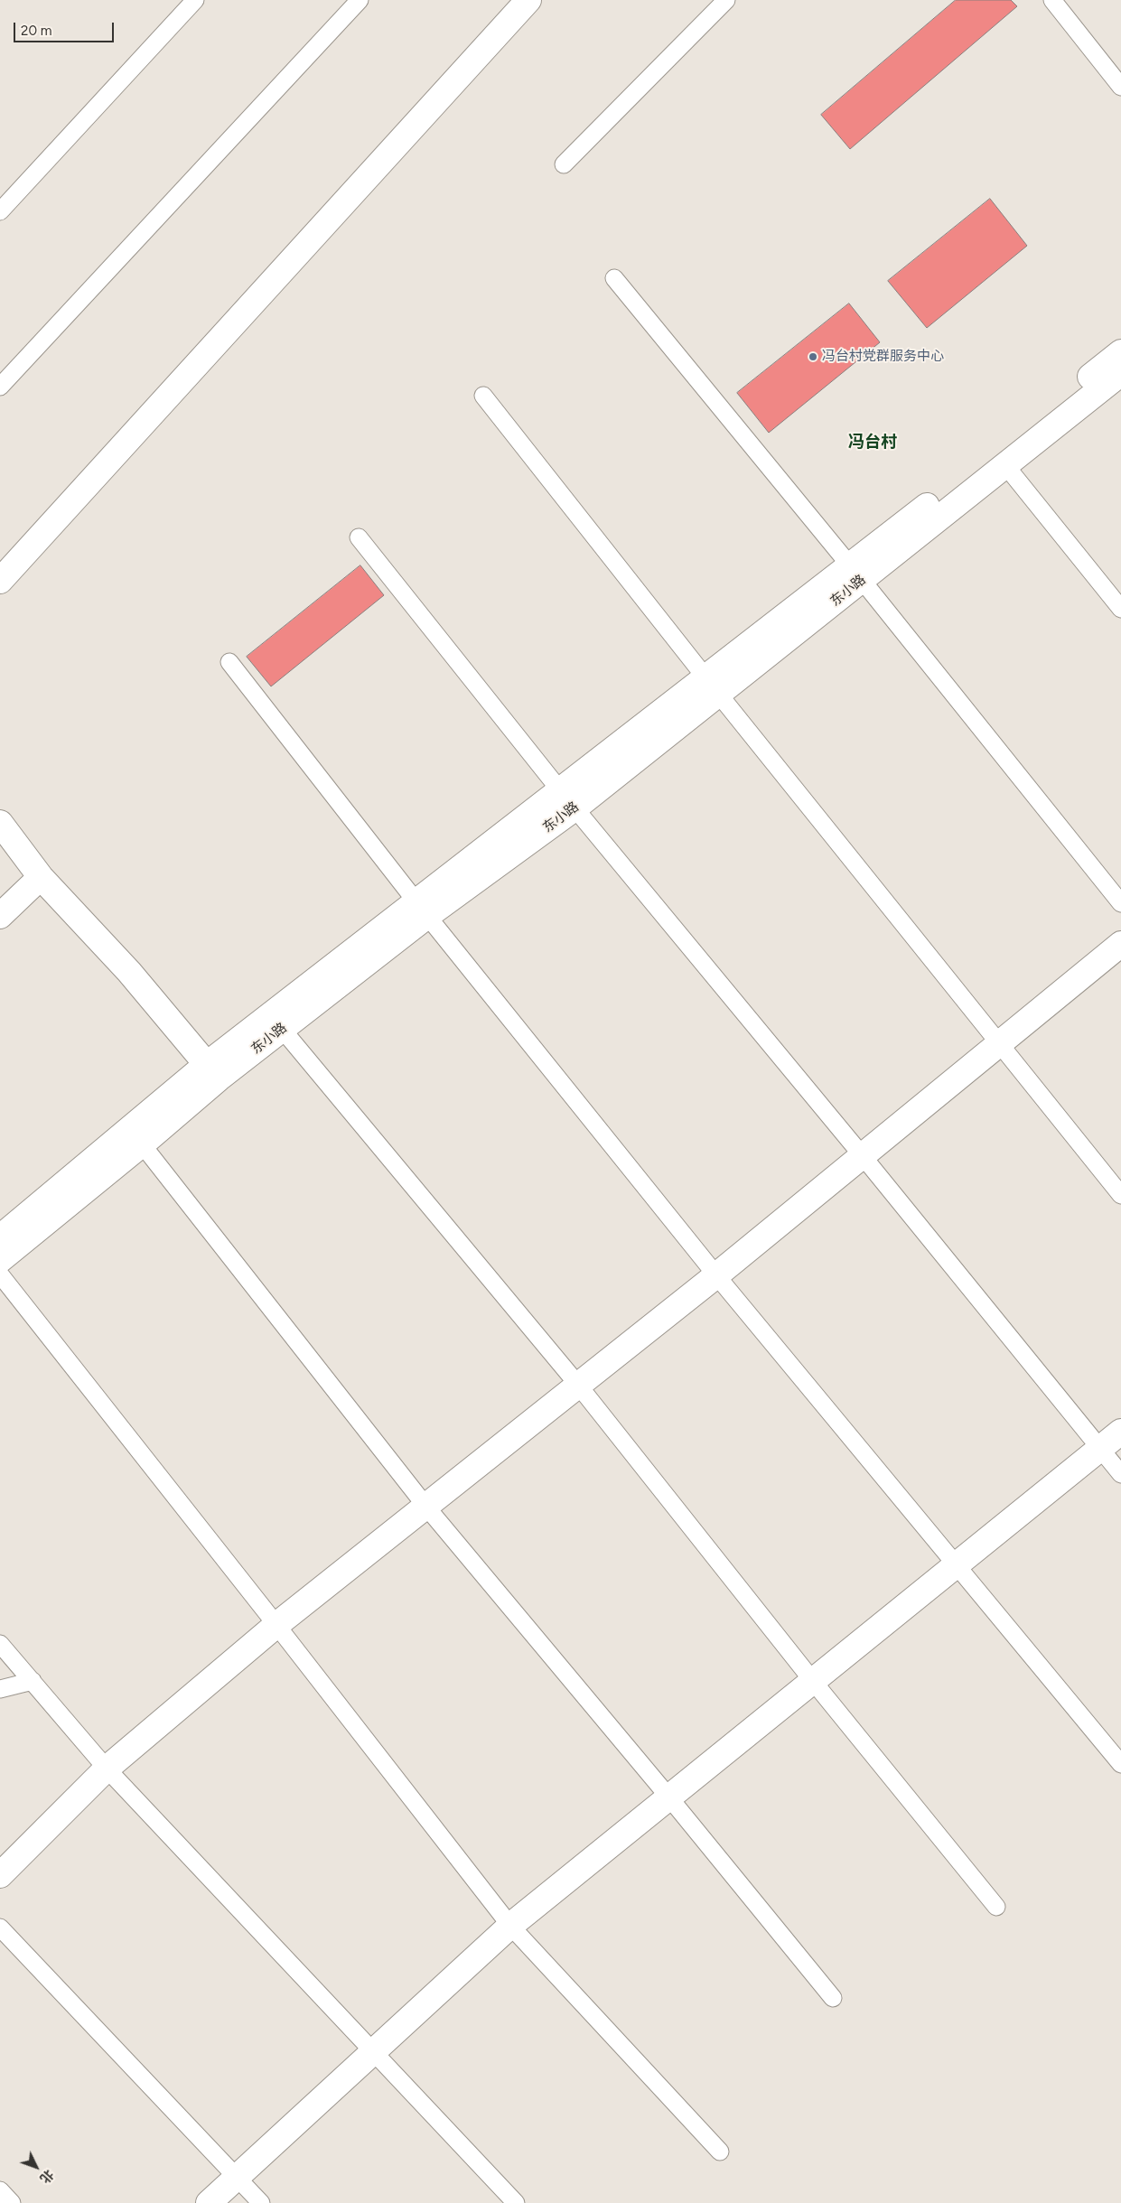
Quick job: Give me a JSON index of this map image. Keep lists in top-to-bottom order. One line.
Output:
{"streets":{"street":["东小路"]},"districts":["冯台村"],"places":["冯台村党群服务中心"],"scale_bar":"20 m","north":"bottom right"}
